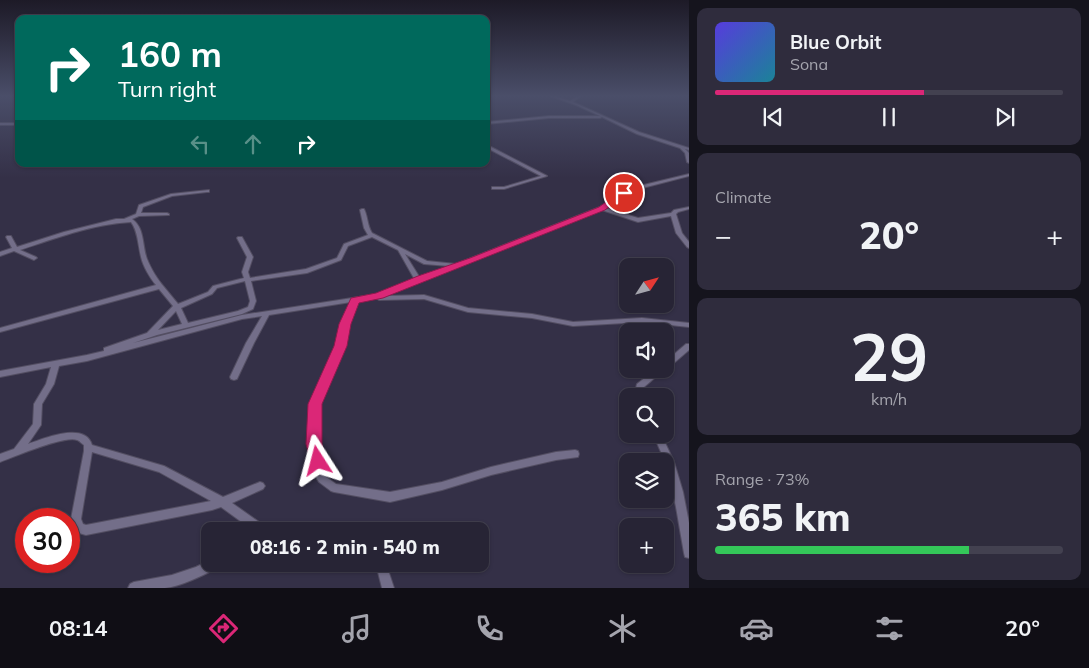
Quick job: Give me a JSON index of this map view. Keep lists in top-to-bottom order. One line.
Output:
{"north":"top right","page":{"turn":["160 m","Turn right"],"song":["Blue Orbit","Sona"],"tile":["Climate",["29","km/h"],["Range · 73%","365 km"]],"heat":["−","20°","+"],"map_buttons":"+","limit":"30","trip":"08:16 · 2 min · 540 m","tabs":["08:14","20°"]}}
